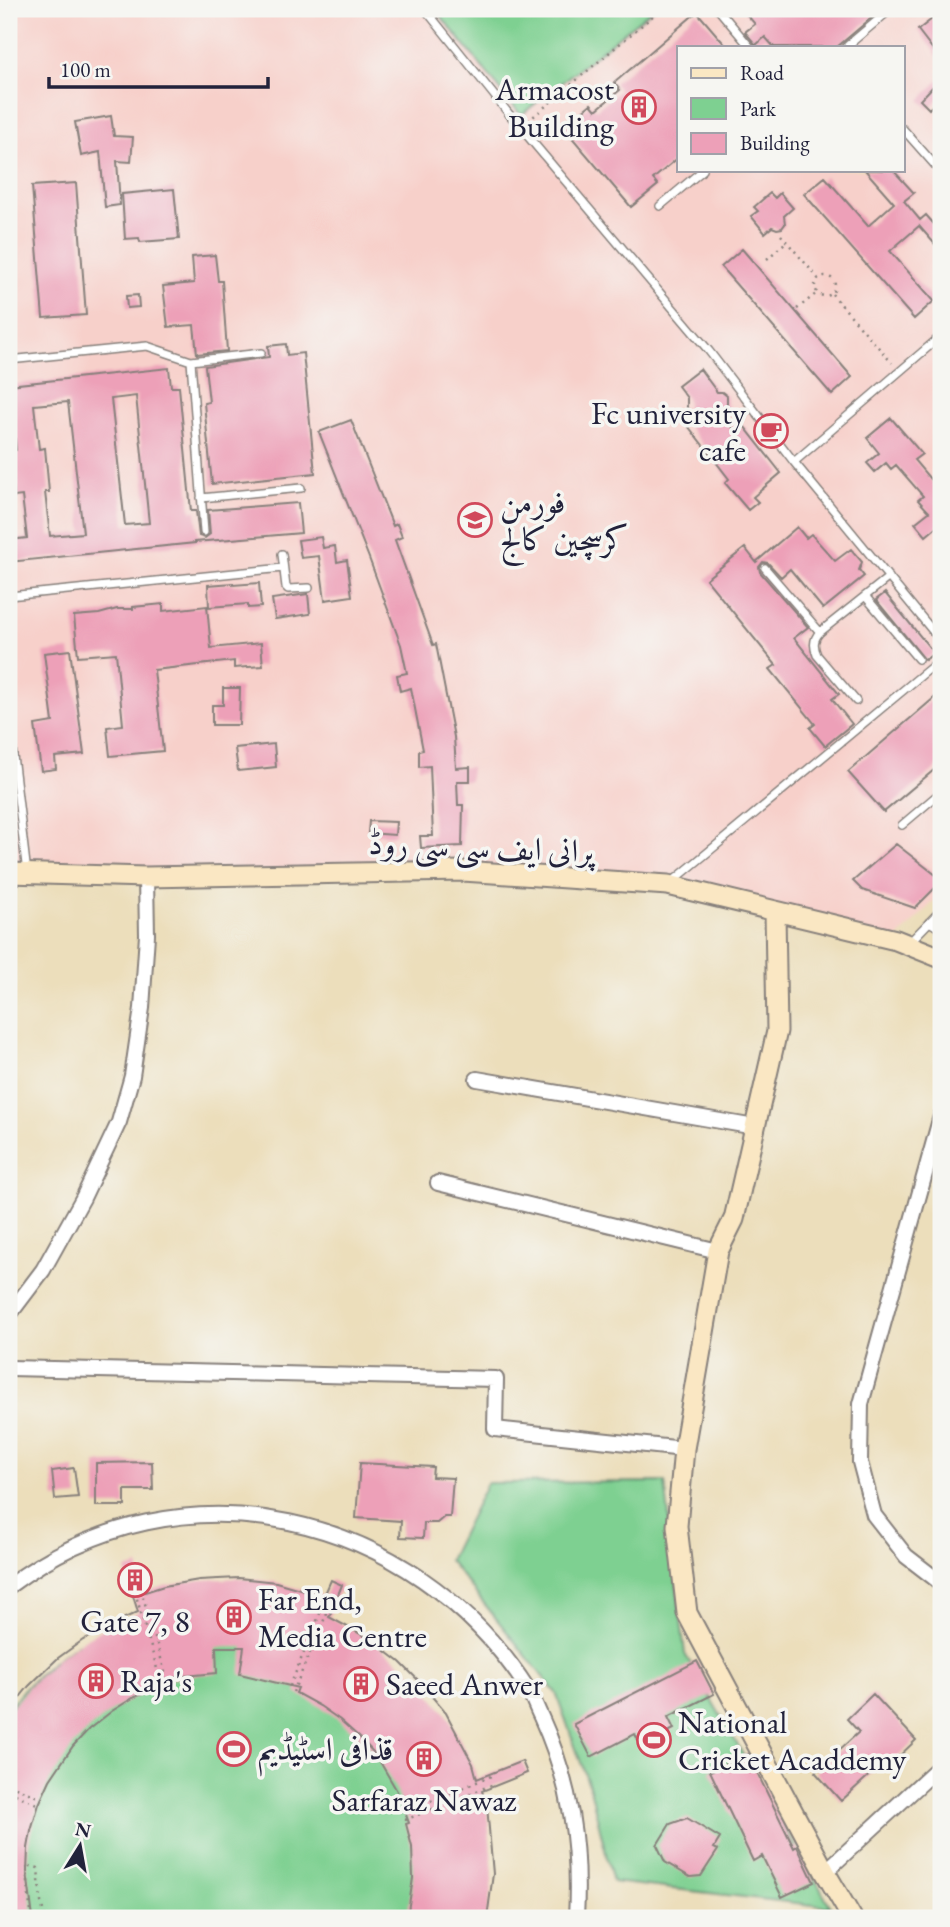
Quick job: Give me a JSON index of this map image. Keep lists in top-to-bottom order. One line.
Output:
{"streets":{"street":["پرانی ایف سی سی روڈ"]},"places":{"building":["Armacost Building","Gate 7, 8","Far End, Media Centre","Raja's","Saeed Anwer","Sarfaraz Nawaz"],"cafe":["Fc university cafe"],"school or university":["فورمن کرسچین کالج"],"sports":["National Cricket Acaddemy","قذافی اسٹیڈیم"]},"legend":["Road","Park","Building"],"scale_bar":"100 m","north":"top"}
